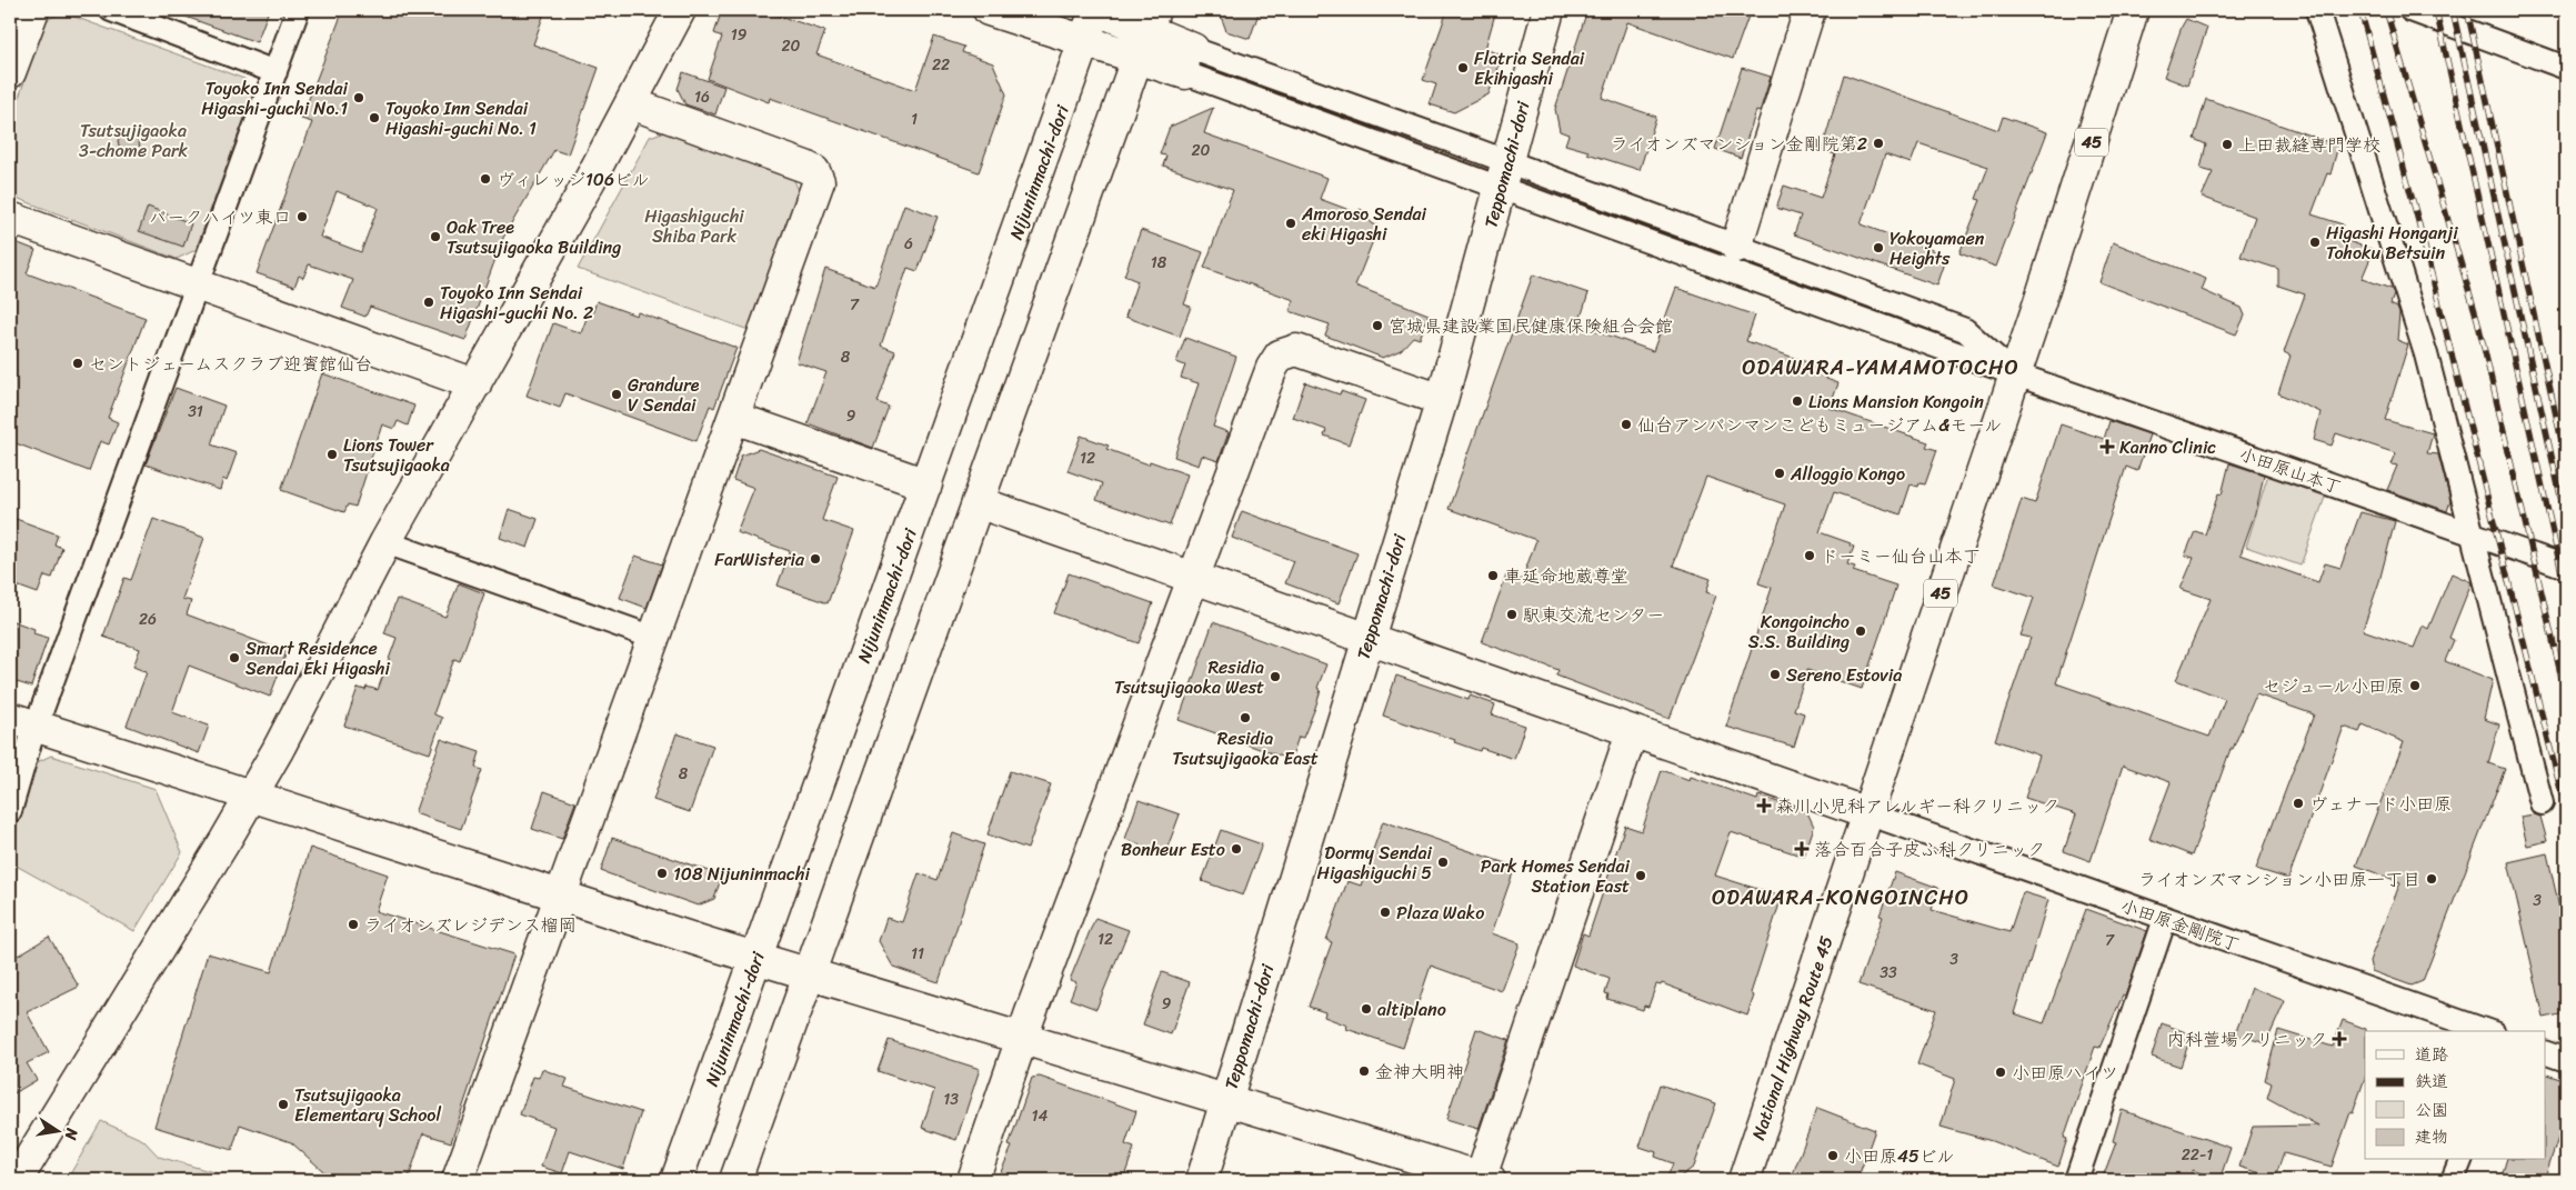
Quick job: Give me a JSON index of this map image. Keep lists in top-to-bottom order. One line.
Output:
{"streets":{"main road":["45","Teppomachi-dori","Nijuninmachi-dori","National Highway Route 45"],"street":["小田原山本丁","小田原金剛院丁"]},"crossings":[["Teppomachi-dori","小田原山本丁"],["小田原山本丁","National Highway Route 45"],["小田原金剛院丁","National Highway Route 45"]],"districts":["ODAWARA-YAMAMOTOCHO","ODAWARA-KONGOINCHO"],"parks":["Tsutsujigaoka 3-chome Park","Higashiguchi Shiba Park"],"places":{"other":["Flatria Sendai Ekihigashi","Toyoko Inn Sendai Higashi-guchi No.1","Toyoko Inn Sendai Higashi-guchi No. 1","ライオンズマンション金剛院第2","上田裁縫専門学校","ヴィレッジ106ビル","パークハイツ東口","Amoroso Sendai eki Higashi","Oak Tree Tsutsujigaoka Building","Higashi Honganji Tohoku Betsuin","Yokoyamaen Heights","Toyoko Inn Sendai Higashi-guchi No. 2","宮城県建設業国民健康保険組合会館","セントジェームスクラブ迎賓館仙台","Grandure V Sendai","Lions Mansion Kongoin","仙台アンパンマンこどもミュージアム&モール","Lions Tower Tsutsujigaoka","Alloggio Kongo","ドーミー仙台山本丁","FarWisteria","車延命地蔵尊堂","駅東交流センター","Kongoincho S.S. Building","Smart Residence Sendai Eki Higashi","Sereno Estovia","Residia Tsutsujigaoka West","セジュール小田原","Residia Tsutsujigaoka East","ヴェナード小田原","Bonheur Esto","Dormy Sendai Higashiguchi 5","108 Nijuninmachi","Park Homes Sendai Station East","ライオンズマンション小田原一丁目","Plaza Wako","ライオンズレジデンス榴岡","altiplano","金神大明神","小田原ハイツ","Tsutsujigaoka Elementary School","小田原45ビル"],"health":["Kanno Clinic","森川小児科アレルギー科クリニック","落合百合子皮ふ科クリニック","内科萱場クリニック"]},"house_numbers":["19","20","22","16","1","20","6","18","7","8","31","9","12","26","8","3","12","7","11","3","33","9","13","14","22-1"],"legend":["道路","鉄道","公園","建物"],"north":"right"}
